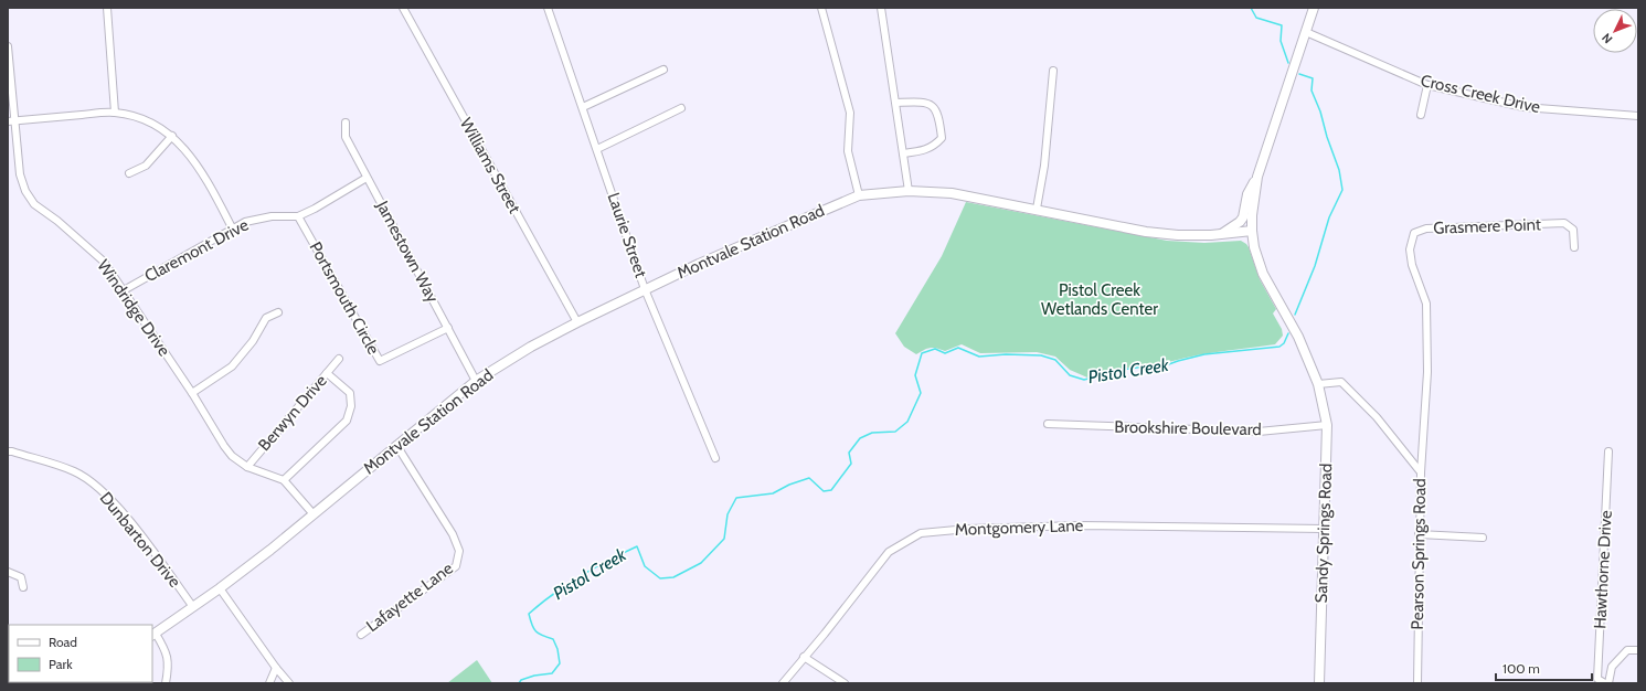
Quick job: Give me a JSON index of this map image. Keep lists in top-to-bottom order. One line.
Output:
{"streets":{"street":["Cross Creek Drive","Williams Street","Grasmere Point","Laurie Street","Montvale Station Road","Claremont Drive","Jamestown Way","Portsmouth Circle","Windridge Drive","Berwyn Drive","Brookshire Boulevard","Montgomery Lane","Sandy Springs Road","Dunbarton Drive","Pearson Springs Road","Hawthorne Drive","Lafayette Lane"]},"crossings":[["Williams Street","Montvale Station Road"],["Grasmere Point","Pearson Springs Road"],["Laurie Street","Montvale Station Road"],["Montvale Station Road","Jamestown Way"],["Montvale Station Road","Windridge Drive"],["Montvale Station Road","Dunbarton Drive"],["Montvale Station Road","Lafayette Lane"],["Claremont Drive","Jamestown Way"],["Claremont Drive","Portsmouth Circle"],["Claremont Drive","Windridge Drive"],["Jamestown Way","Portsmouth Circle"],["Windridge Drive","Berwyn Drive"],["Brookshire Boulevard","Sandy Springs Road"],["Montgomery Lane","Sandy Springs Road"],["Sandy Springs Road","Pearson Springs Road"]],"water":["Pistol Creek"],"parks":["Pistol Creek Wetlands Center"],"legend":["Road","Park"],"scale_bar":"100 m","north":"bottom left"}
